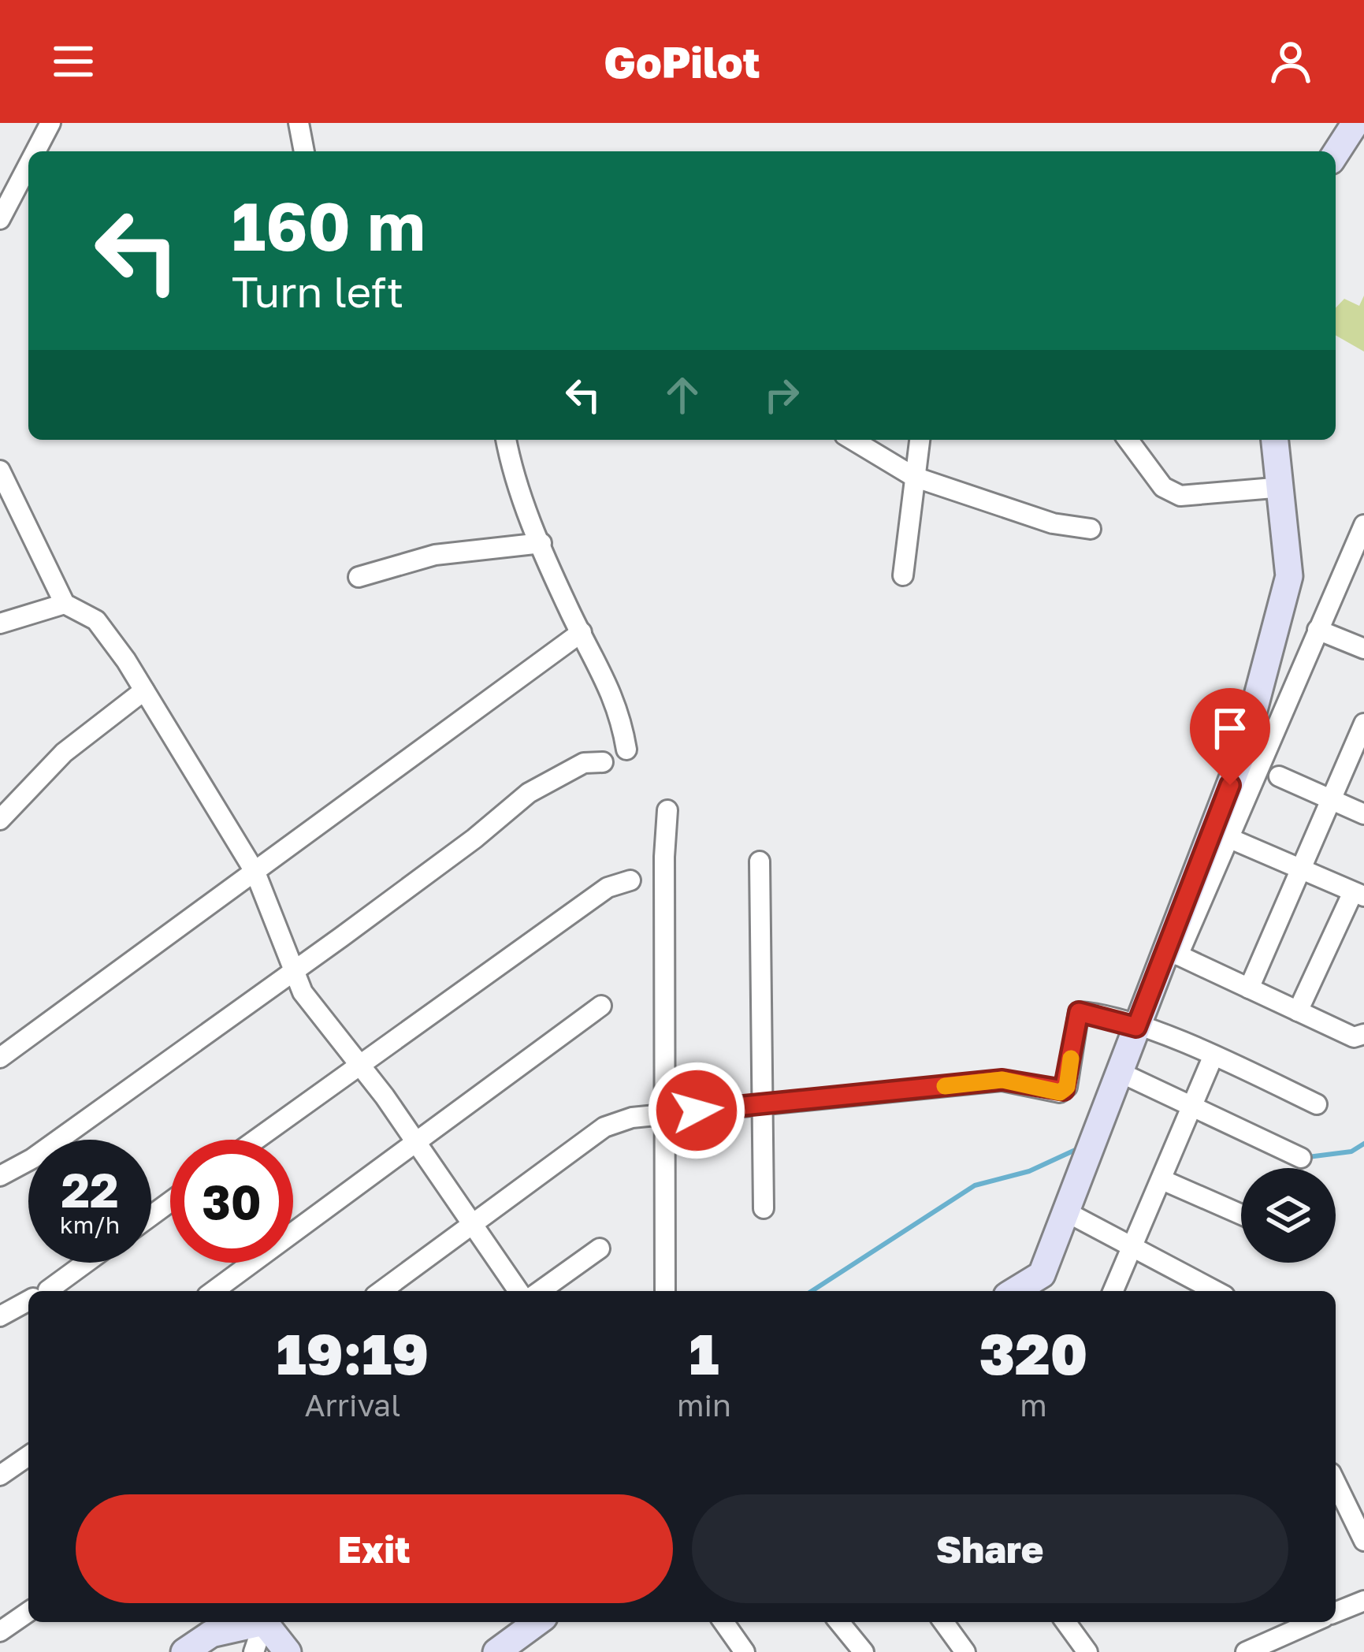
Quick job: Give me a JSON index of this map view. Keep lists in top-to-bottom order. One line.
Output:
{"page":{"header":"GoPilot","turn":["160 m","Turn left"],"speed":"22 km/h","limit":"30","eta":["19:19","Arrival","1","min","320","m"],"buttons":["Exit","Share"]}}
